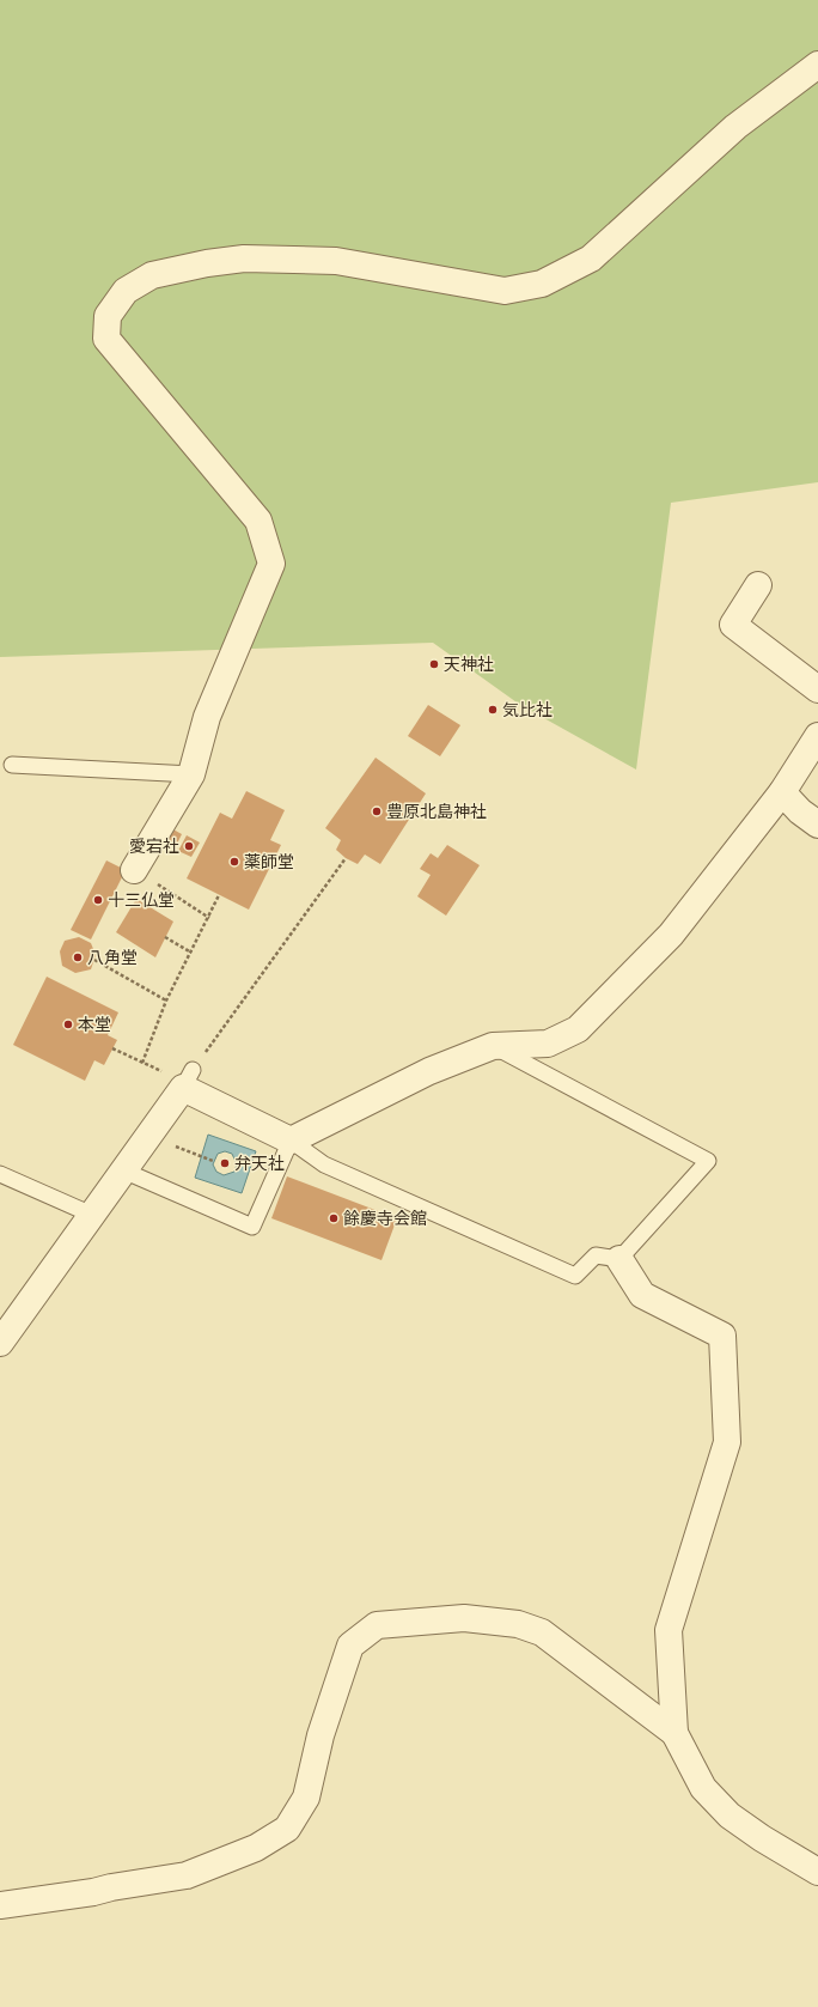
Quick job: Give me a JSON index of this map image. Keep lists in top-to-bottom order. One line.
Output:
{"places":["天神社","気比社","豊原北島神社","愛宕社","薬師堂","十三仏堂","八角堂","本堂","弁天社","餘慶寺会館"]}
